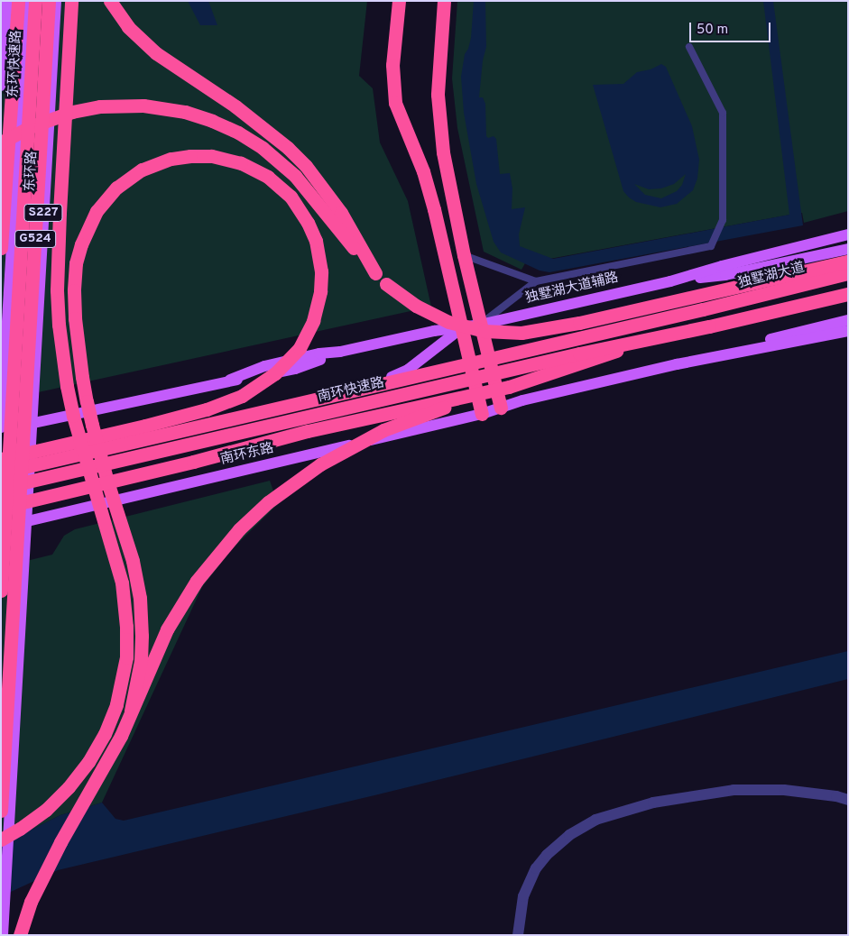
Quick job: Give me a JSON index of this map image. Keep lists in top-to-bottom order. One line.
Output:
{"streets":{"highway":["东环快速路","G524","独墅湖大道","南环快速路"],"main road":["东环路","S227","独墅湖大道辅路","南环东路"]},"crossings":[["东环快速路","G524"],["东环快速路","南环快速路"],["东环路","S227"],["S227","南环东路"],["G524","南环快速路"],["独墅湖大道","南环快速路"]],"scale_bar":"50 m"}
